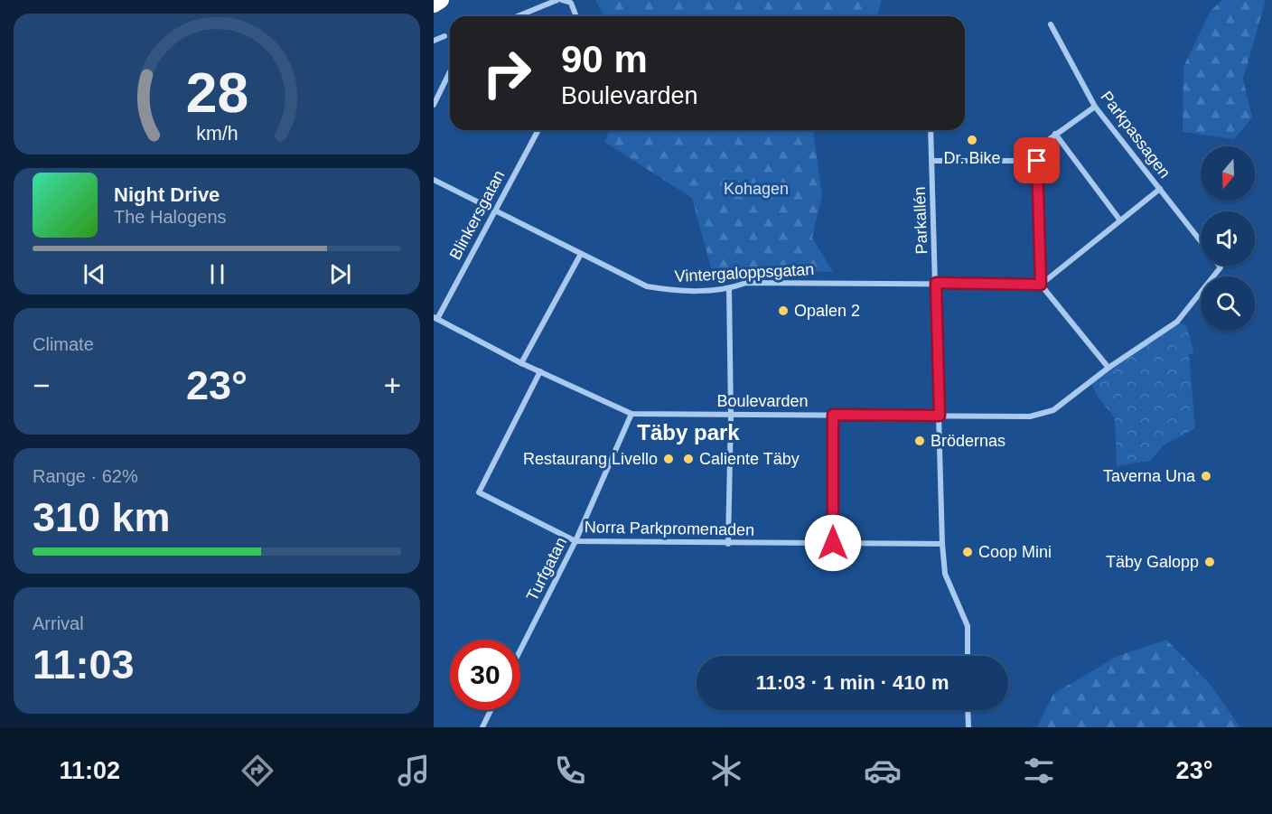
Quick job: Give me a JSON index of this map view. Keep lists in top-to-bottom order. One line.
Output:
{"streets":{"street":["Parkpassagen","Blinkersgatan","Parkallén","Vintergaloppsgatan","Boulevarden","Norra Parkpromenaden","Turfgatan"]},"crossings":[["Blinkersgatan","Vintergaloppsgatan"],["Blinkersgatan","Boulevarden"],["Parkallén","Vintergaloppsgatan"],["Parkallén","Boulevarden"],["Parkallén","Norra Parkpromenaden"],["Boulevarden","Norra Parkpromenaden"],["Boulevarden","Turfgatan"],["Norra Parkpromenaden","Turfgatan"]],"districts":["Täby park"],"parks":["Kohagen"],"places":["Dr. Bike","Opalen 2","Brödernas","Restaurang Livello","Caliente Täby","Taverna Una","Coop Mini","Täby Galopp"],"north":"bottom","page":{"turn":["90 m","Boulevarden"],"song":["Night Drive","The Halogens"],"tile":["Climate",["Range · 62%","310 km"],["Arrival","11:03"]],"heat":["−","23°","+"],"limit":"30","trip":"11:03 · 1 min · 410 m","tabs":["11:02","23°"],"gauge":["28","km/h"]}}
